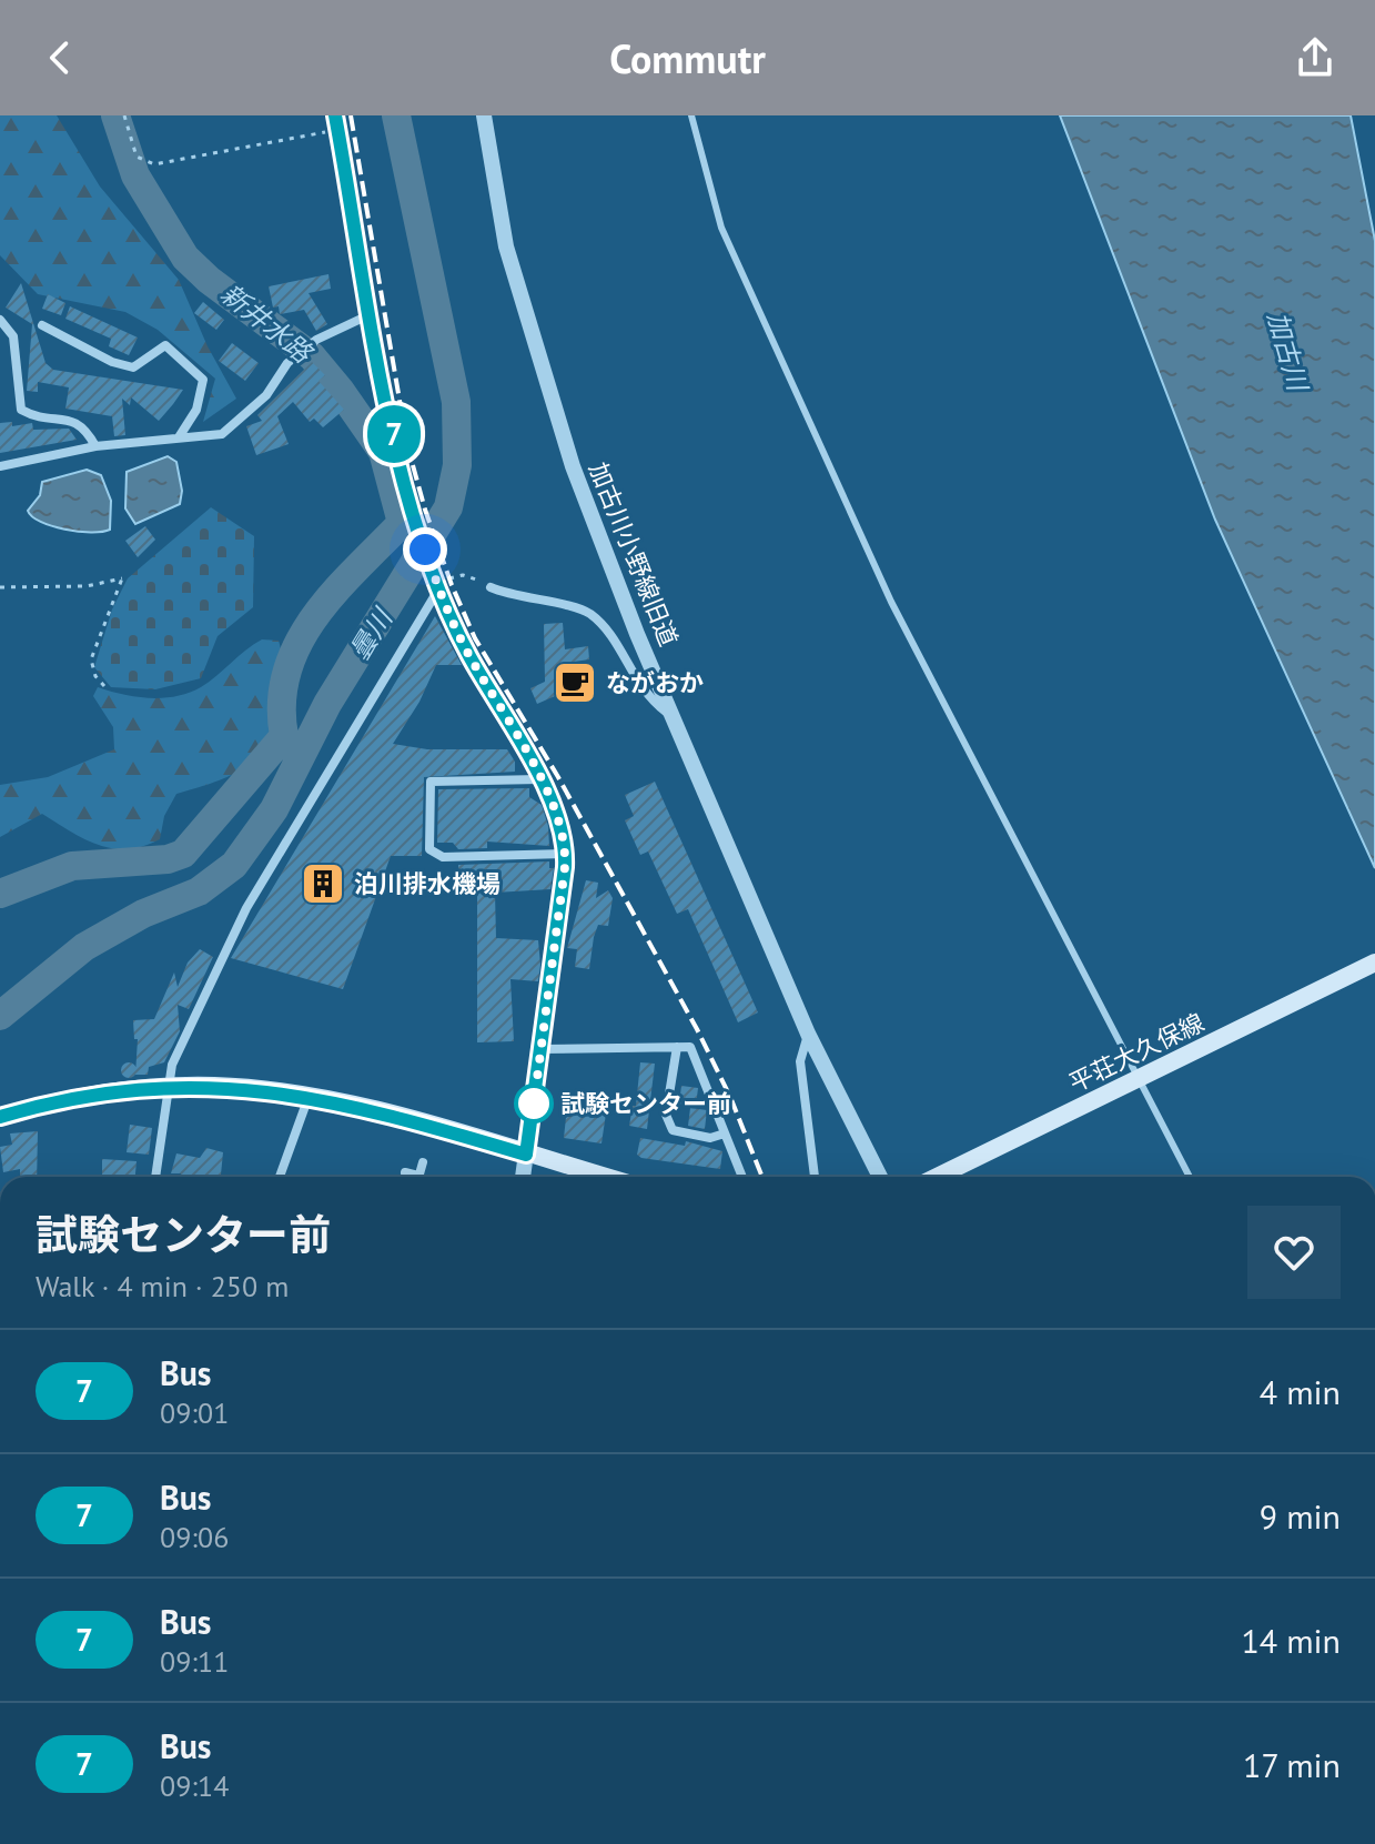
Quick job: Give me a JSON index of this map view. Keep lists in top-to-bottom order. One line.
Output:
{"streets":{"main road":["平荘大久保線"],"street":["加古川小野線旧道"]},"water":["新井水路","加古川","曇川"],"places":{"cafe":["ながおか"],"building":["泊川排水機場"],"other":["試験センター前"]},"lines":["bus line 7"],"page":{"header":"Commutr","on_map":"7","heading":["試験センター前","Walk · 4 min · 250 m"],"list":[{"mark":"7","name":"Bus","note":"09:01","value":"4 min"},{"mark":"7","name":"Bus","note":"09:06","value":"9 min"},{"mark":"7","name":"Bus","note":"09:11","value":"14 min"},{"mark":"7","name":"Bus","note":"09:14","value":"17 min"}]}}
